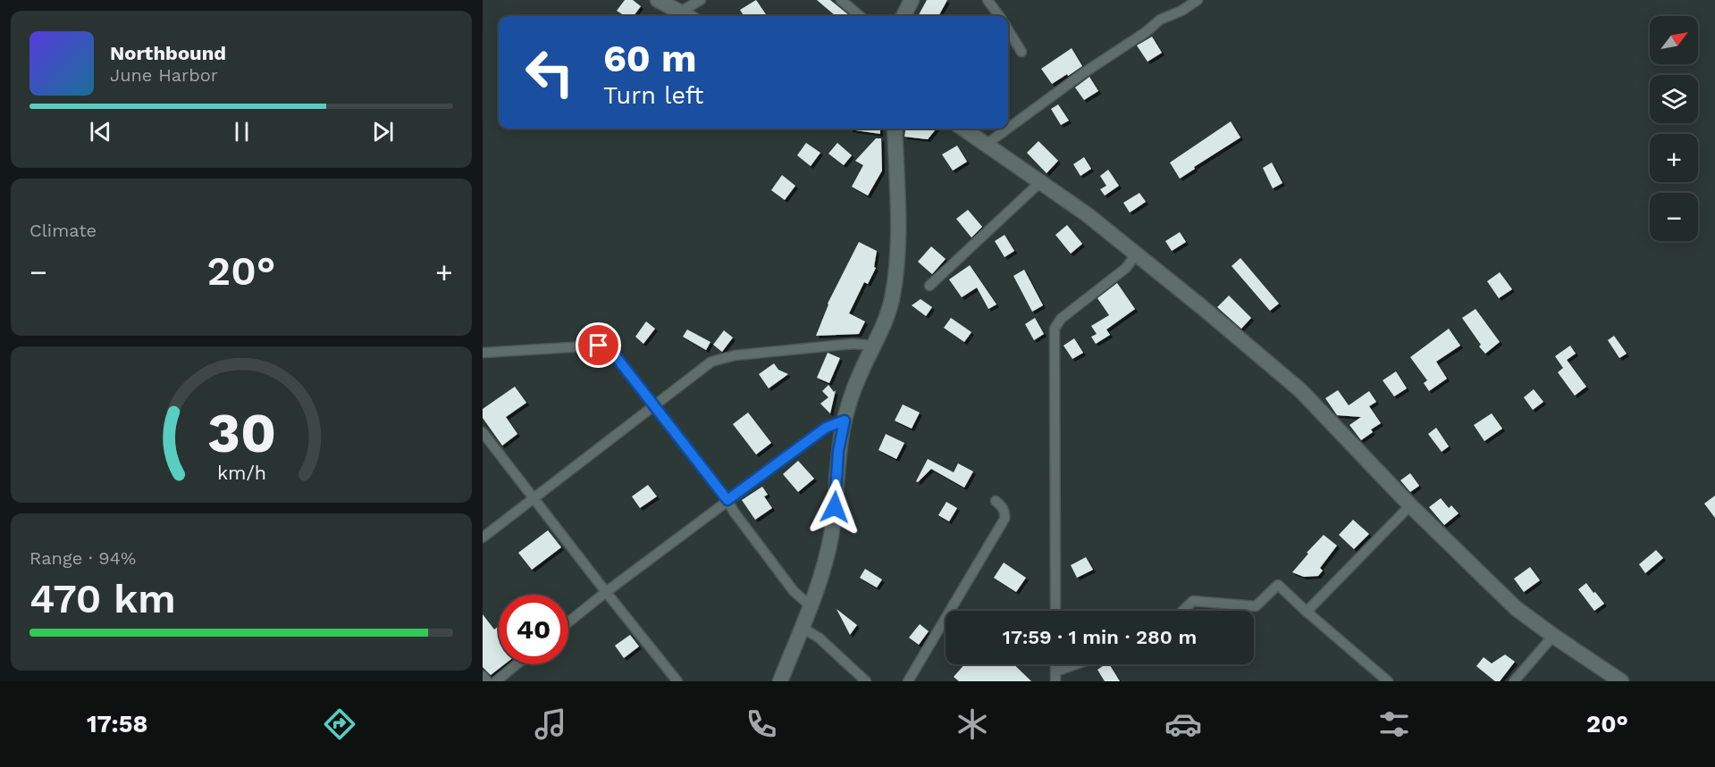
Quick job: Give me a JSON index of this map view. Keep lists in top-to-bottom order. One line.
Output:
{"north":"top right","page":{"map_buttons":["+","−"],"turn":["60 m","Turn left"],"song":["Northbound","June Harbor"],"tile":["Climate",["Range · 94%","470 km"]],"heat":["−","20°","+"],"limit":"40","trip":"17:59 · 1 min · 280 m","tabs":["17:58","20°"],"gauge":["30","km/h"]}}
